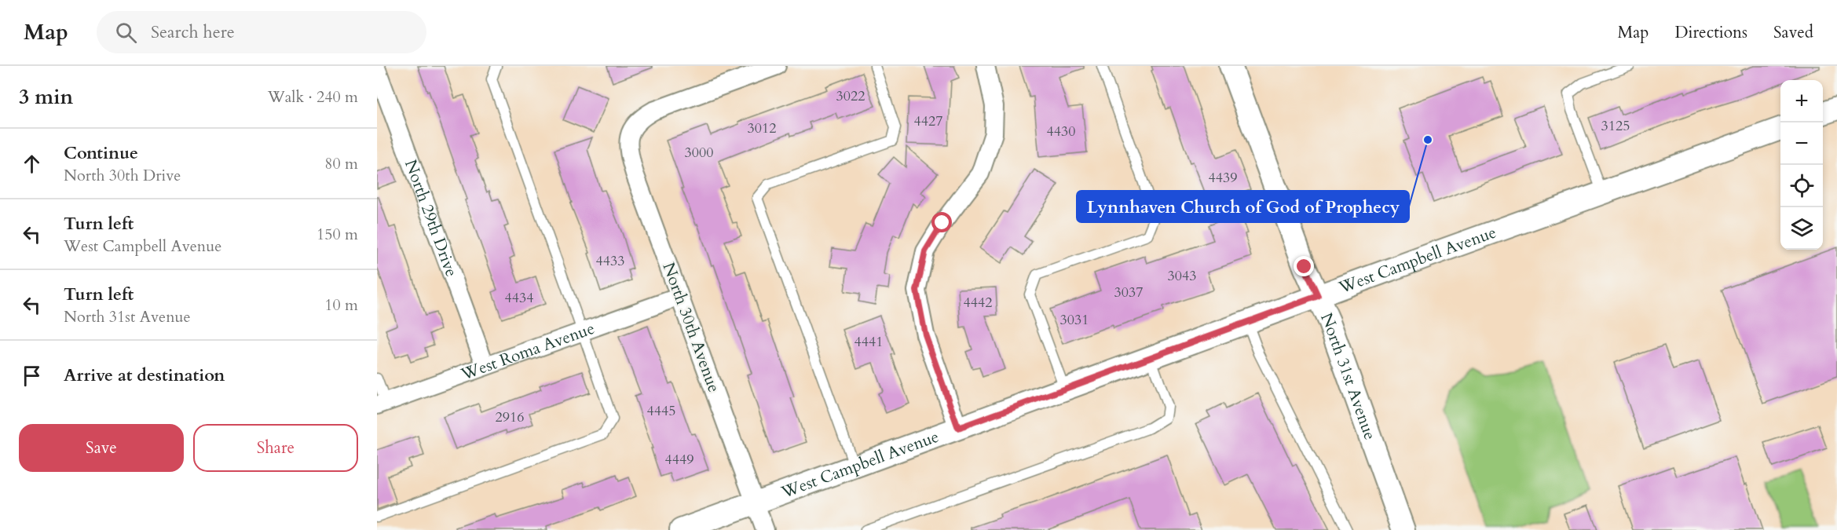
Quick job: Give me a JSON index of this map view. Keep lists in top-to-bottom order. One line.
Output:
{"streets":{"street":["North 29th Drive","West Campbell Avenue","North 30th Avenue","West Roma Avenue","North 31st Avenue"]},"crossings":[["North 29th Drive","West Roma Avenue"],["West Campbell Avenue","North 30th Avenue"],["West Campbell Avenue","North 31st Avenue"],["North 30th Avenue","West Roma Avenue"]],"places":["Lynnhaven Church of God of Prophecy"],"house_numbers":["3022","4427","3125","3012","4430","3000","4439","4433","3043","3037","4434","4442","3031","4441","4445","2916","4449"],"page":{"header":"Map","search":"Search here","nav":["Map","Directions","Saved"],"heading":["3 min","Walk · 240 m"],"map_buttons":["+","−"],"list":[["Continue","North 30th Drive","80 m"],["Turn left","West Campbell Avenue","150 m"],["Turn left","North 31st Avenue","10 m"],"Arrive at destination"],"buttons":["Save","Share"]}}
